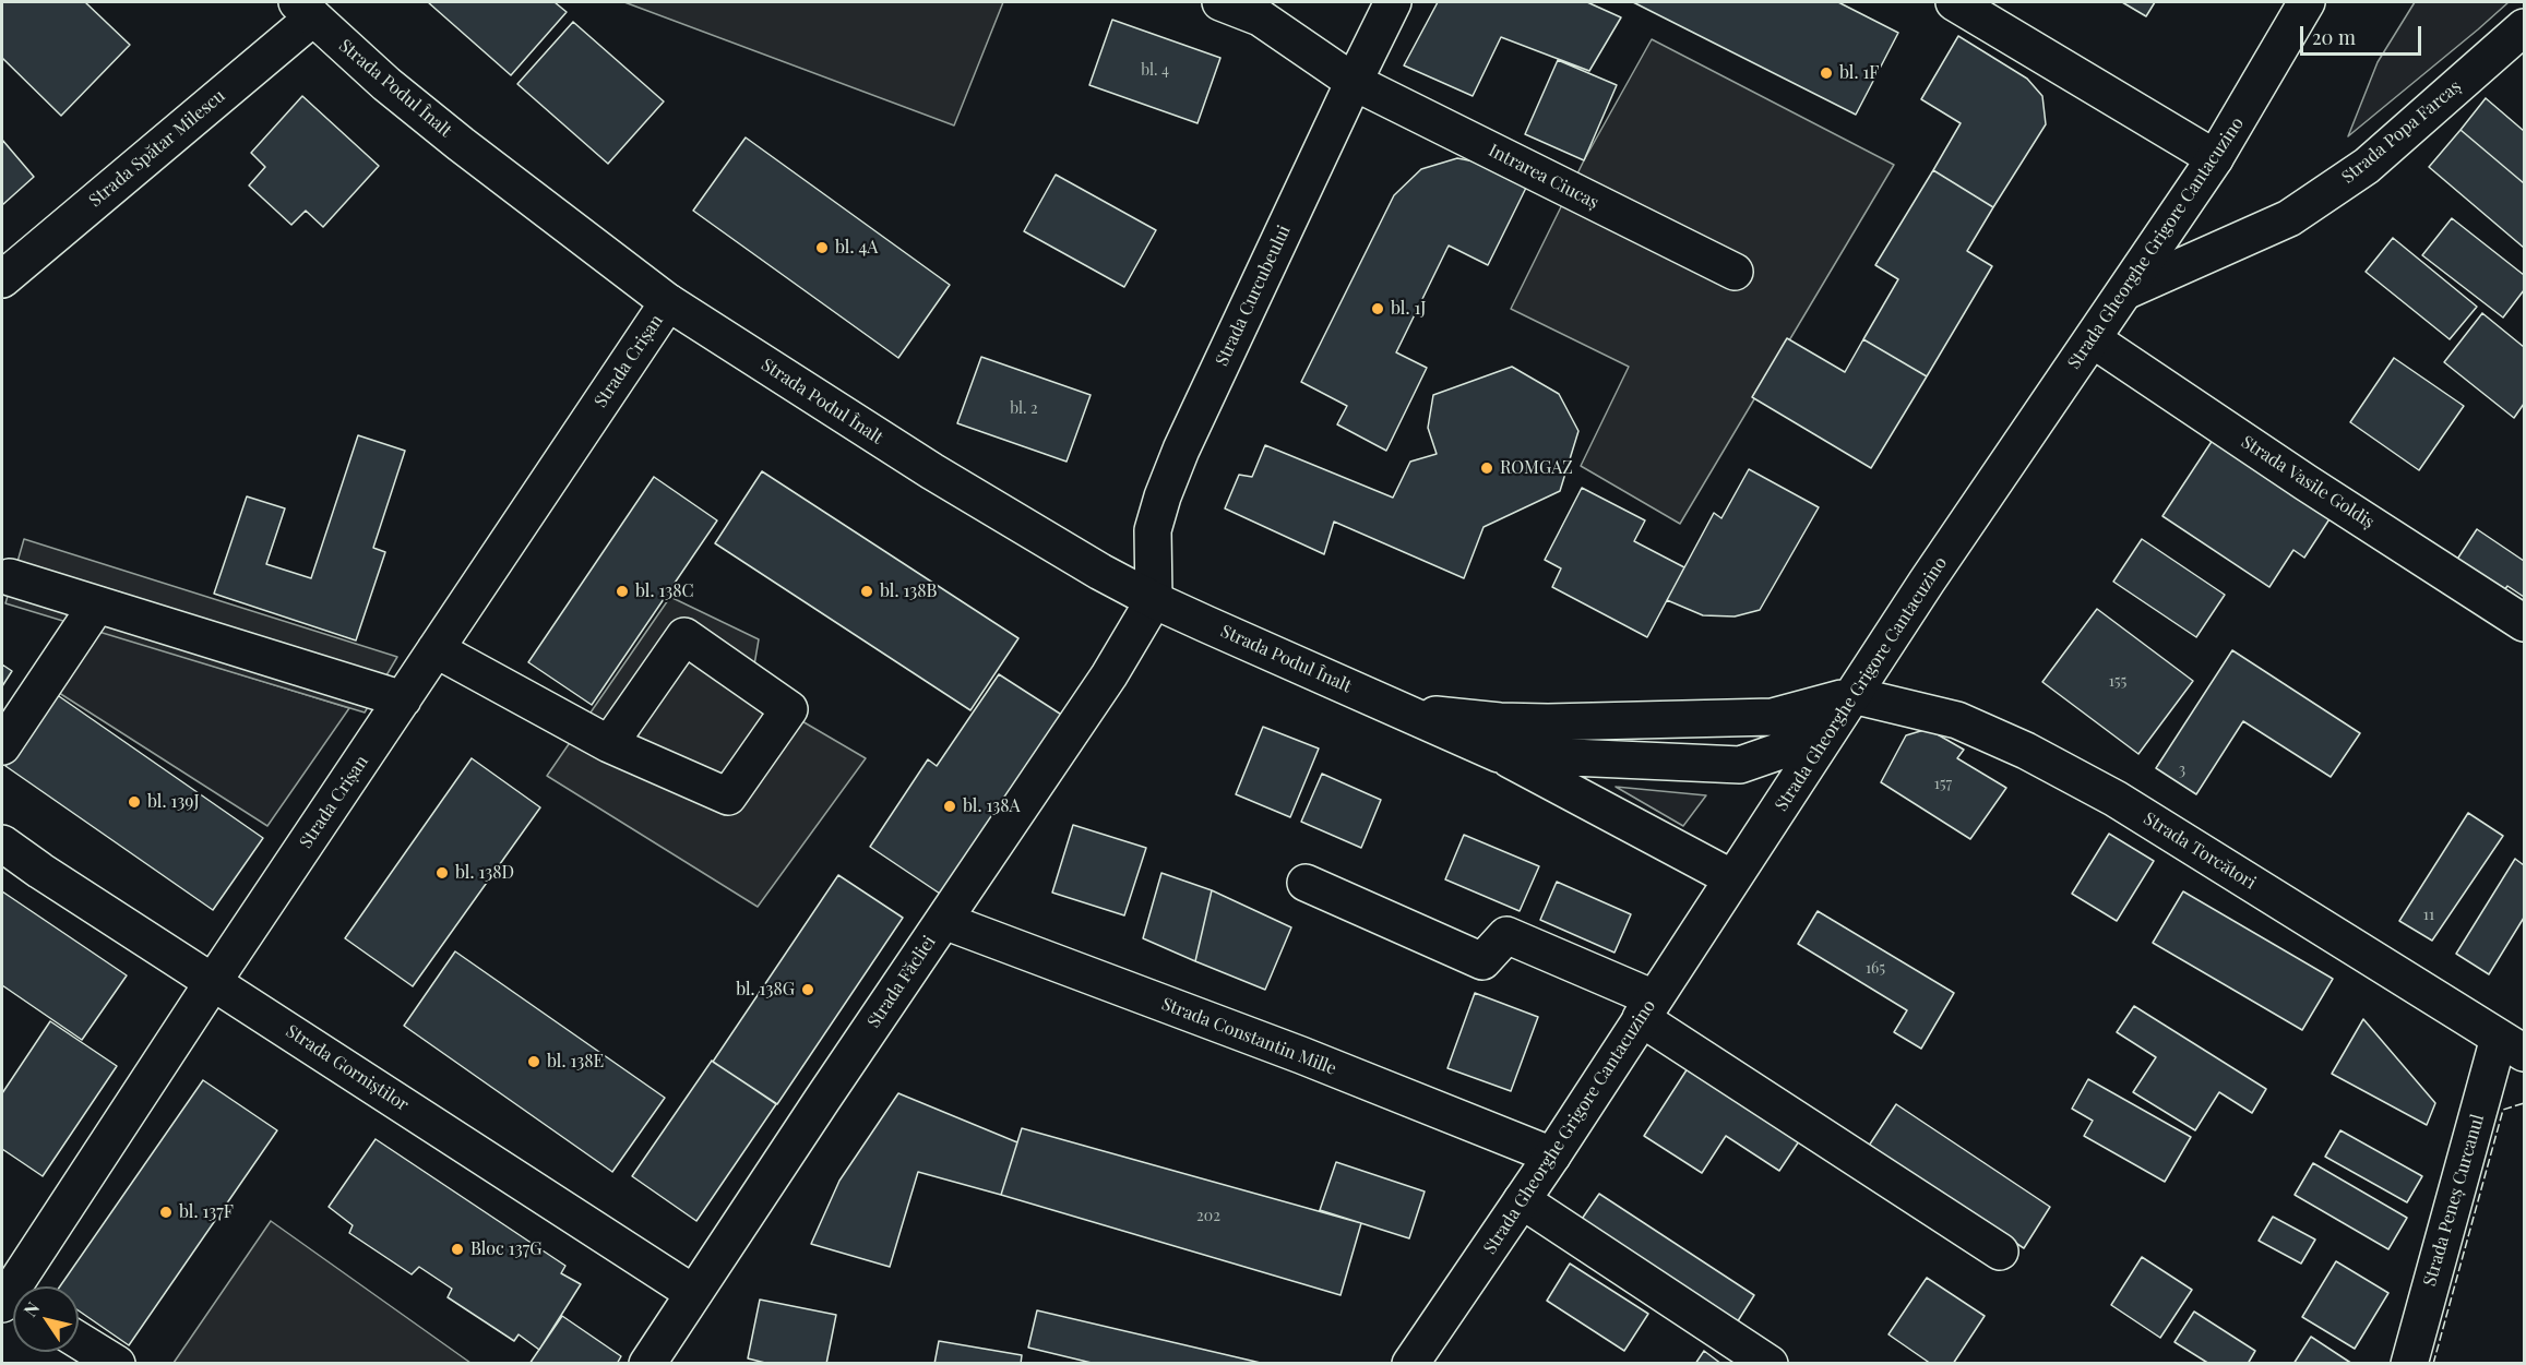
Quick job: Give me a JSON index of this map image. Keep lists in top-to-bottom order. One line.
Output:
{"streets":{"street":["Strada Podul Înalt","Strada Popa Farcaș","Strada Spătar Milescu","Intrarea Ciucaș","Strada Gheorghe Grigore Cantacuzino","Strada Curcubeului","Strada Crișan","Strada Vasile Goldiș","Strada Torcători","Strada Făcliei","Strada Constantin Mille","Strada Gorniștilor","Strada Peneș Curcanul"]},"crossings":[["Strada Podul Înalt","Strada Spătar Milescu"],["Strada Podul Înalt","Strada Gheorghe Grigore Cantacuzino"],["Strada Podul Înalt","Strada Curcubeului"],["Strada Podul Înalt","Strada Crișan"],["Strada Podul Înalt","Strada Torcători"],["Strada Podul Înalt","Strada Făcliei"],["Strada Popa Farcaș","Strada Gheorghe Grigore Cantacuzino"],["Intrarea Ciucaș","Strada Curcubeului"],["Strada Gheorghe Grigore Cantacuzino","Strada Vasile Goldiș"],["Strada Gheorghe Grigore Cantacuzino","Strada Torcători"],["Strada Gheorghe Grigore Cantacuzino","Strada Constantin Mille"],["Strada Curcubeului","Strada Făcliei"],["Strada Crișan","Strada Gorniștilor"],["Strada Torcători","Strada Peneș Curcanul"],["Strada Făcliei","Strada Constantin Mille"],["Strada Făcliei","Strada Gorniștilor"]],"places":["bl. 1F","bl. 4A","bl. 1J","ROMGAZ","bl. 138C","bl. 138B","bl. 139J","bl. 138A","bl. 138D","bl. 138G","bl. 138E","bl. 137F","Bloc 137G"],"house_numbers":["bl. 4","bl. 2","155","3","157","11","165","202"],"scale_bar":"20 m","north":"top left"}
